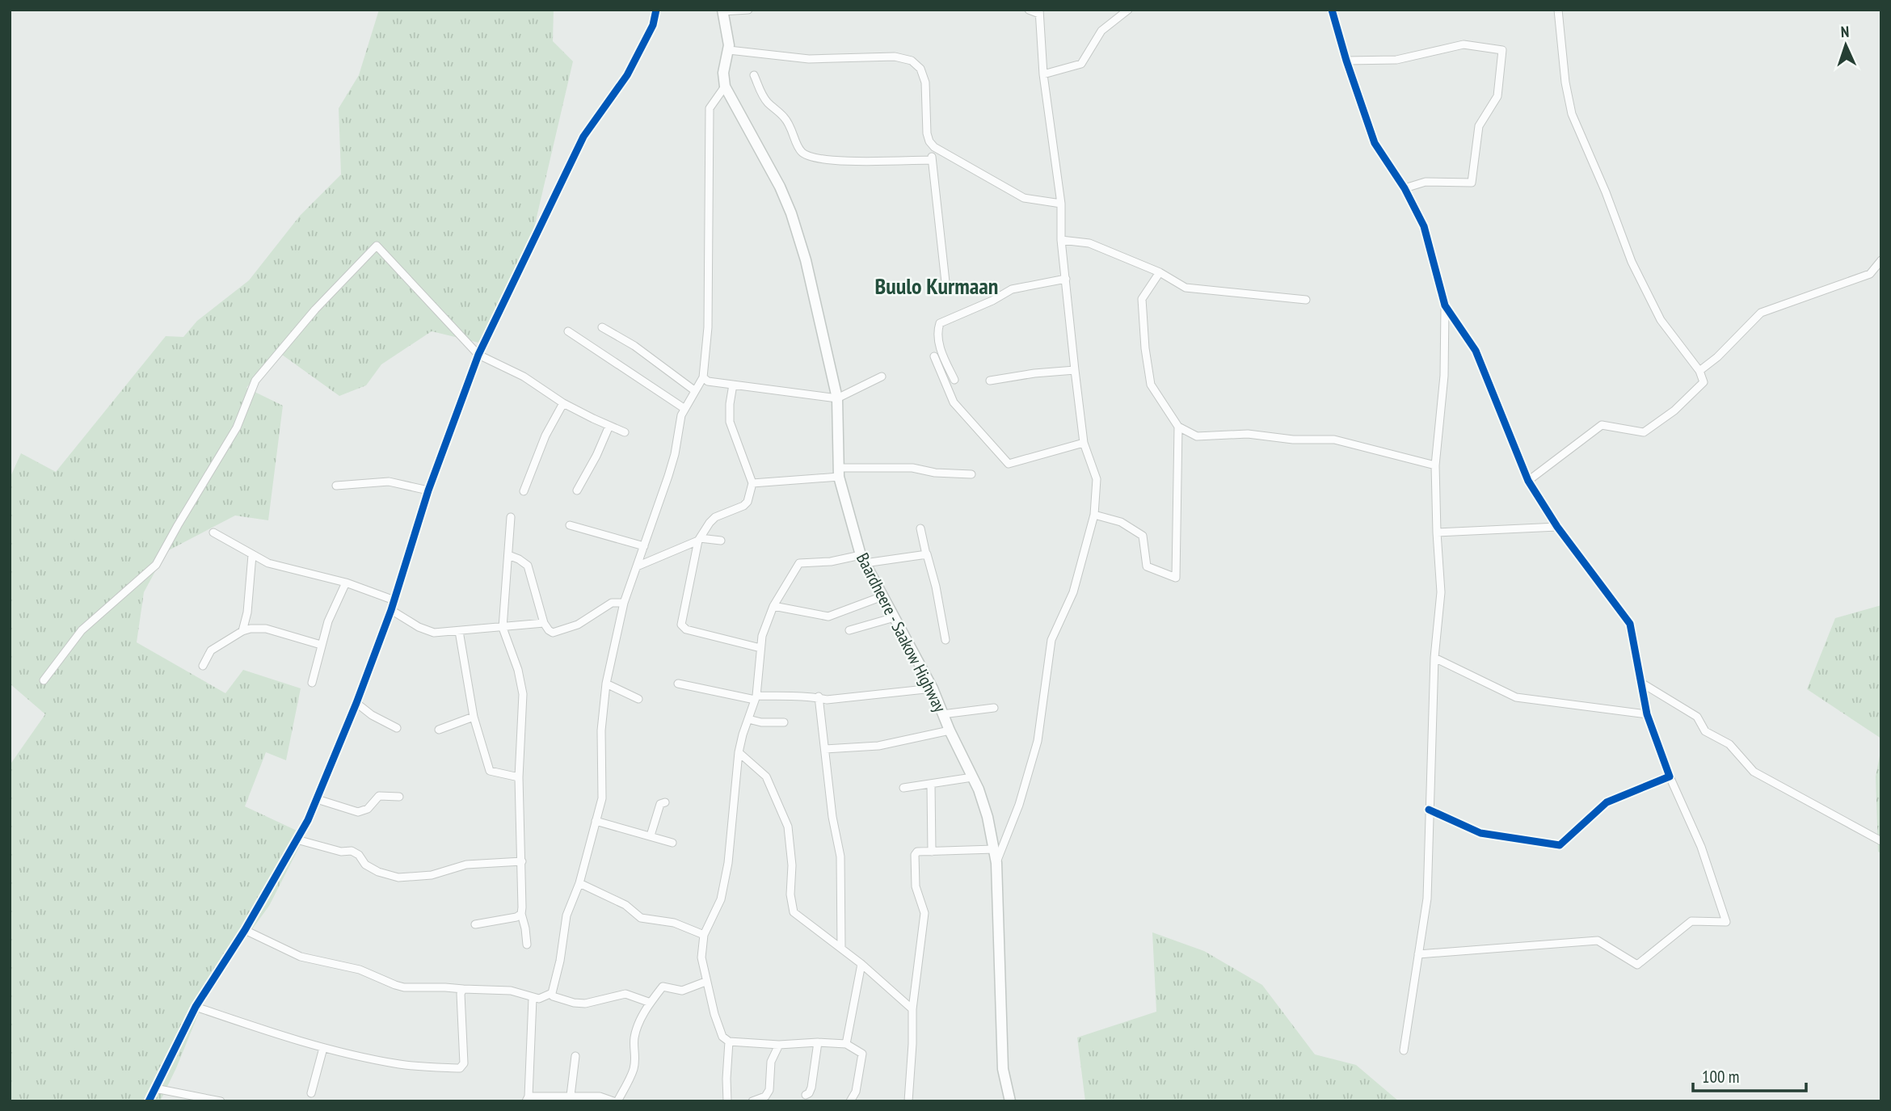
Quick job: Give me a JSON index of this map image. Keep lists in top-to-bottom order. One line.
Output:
{"streets":{"main road":["Baardheere - Saakow Highway"]},"districts":["Buulo Kurmaan"],"scale_bar":"100 m","north":"top"}
